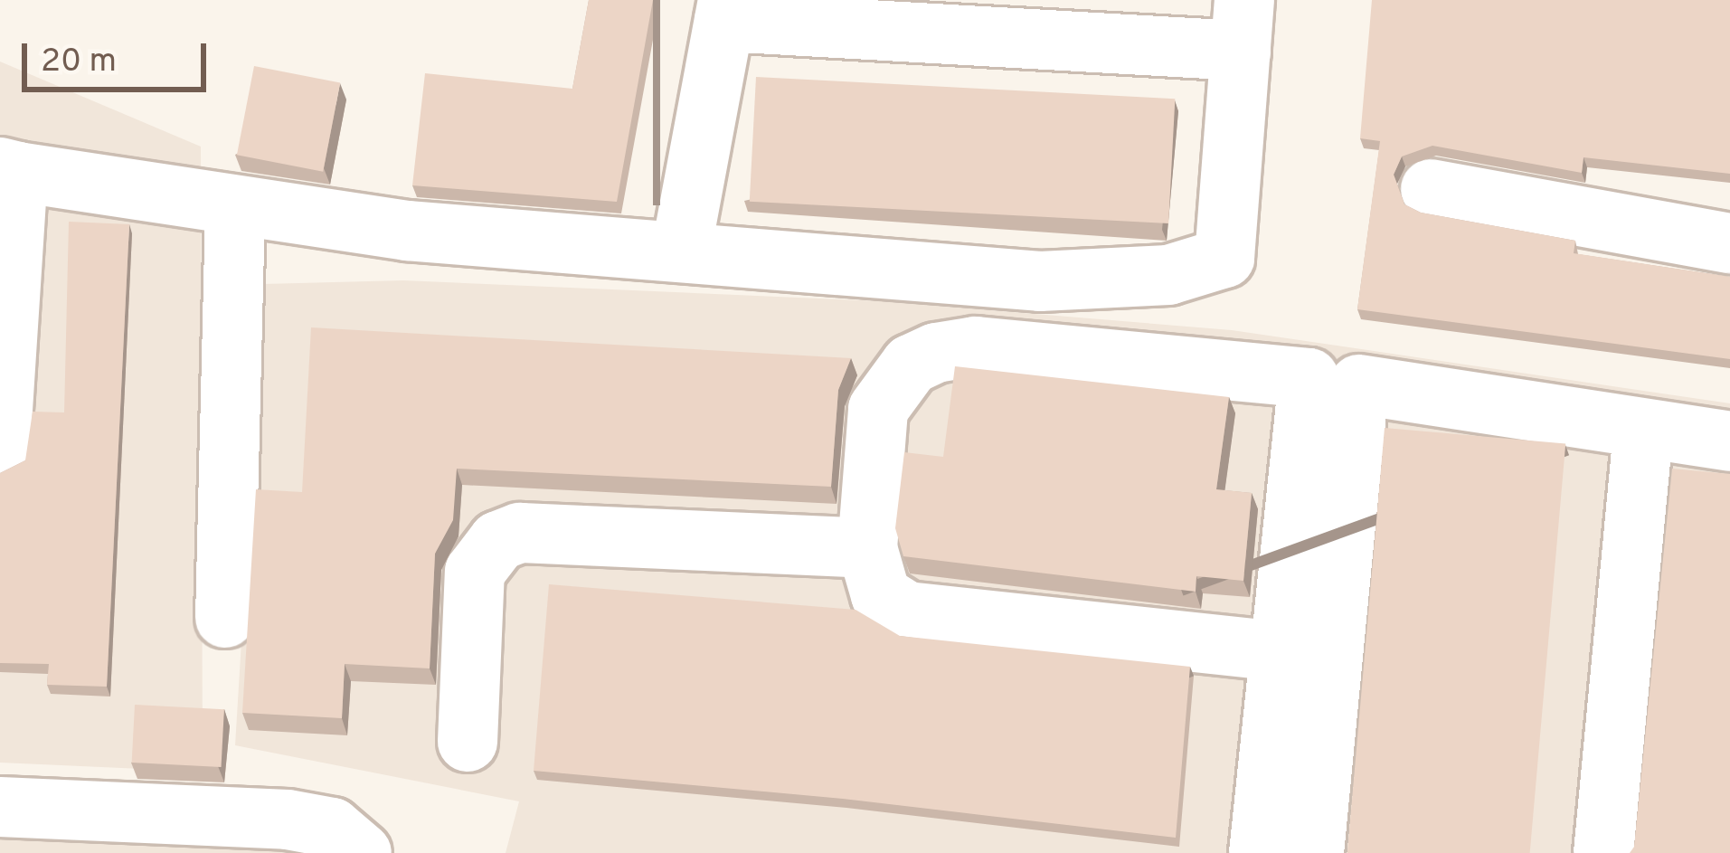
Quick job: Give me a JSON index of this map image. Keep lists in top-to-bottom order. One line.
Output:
{"scale_bar":"20 m"}
